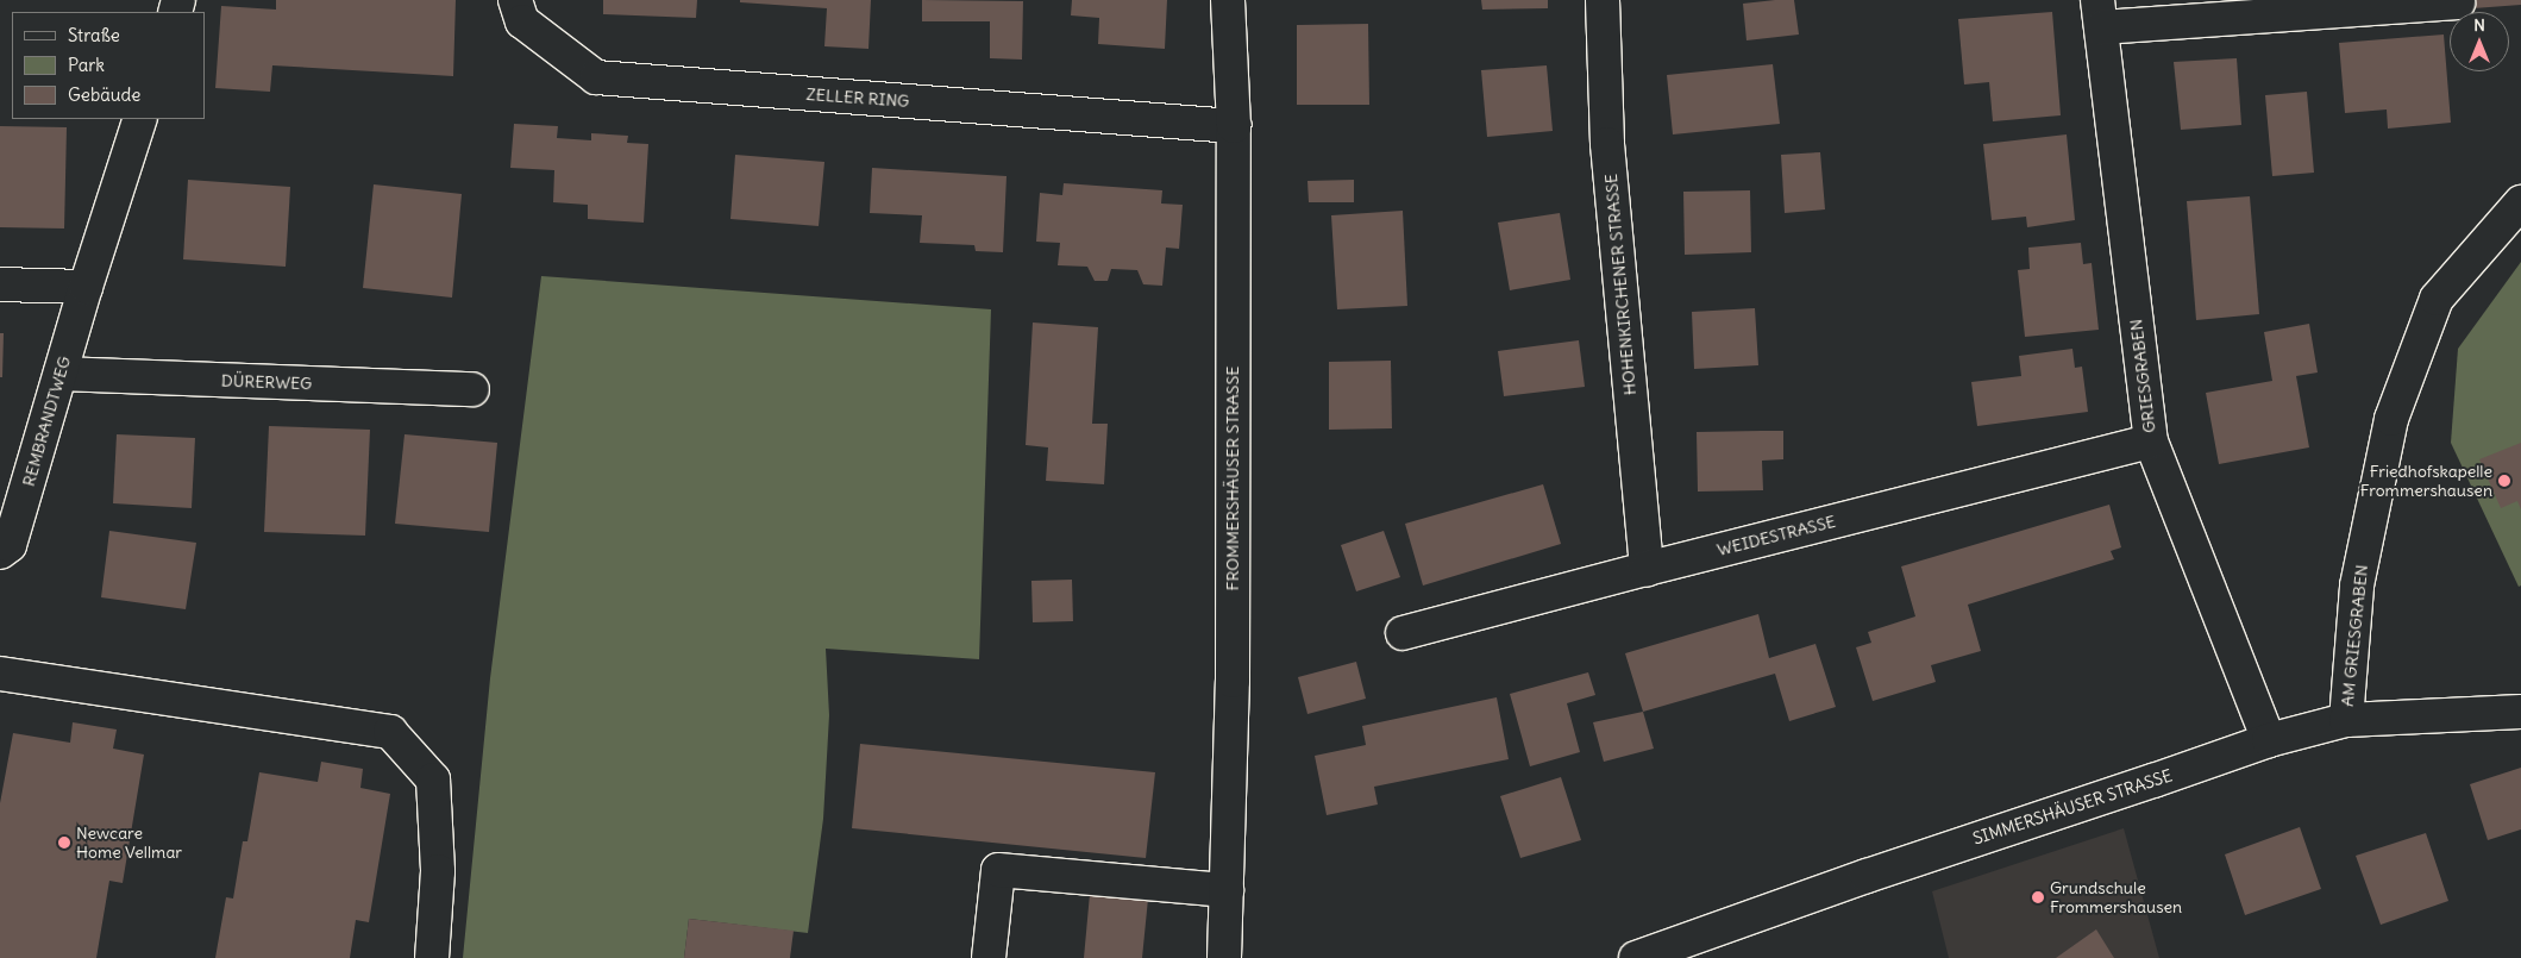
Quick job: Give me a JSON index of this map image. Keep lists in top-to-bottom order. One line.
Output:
{"streets":{"street":["ZELLER RING","HOHENKIRCHENER STRASSE","GRIESGRABEN","DÜRERWEG","REMBRANDTWEG","FROMMERSHÄUSER STRASSE","WEIDESTRASSE","AM GRIESGRABEN","SIMMERSHÄUSER STRASSE"]},"crossings":[["ZELLER RING","FROMMERSHÄUSER STRASSE"],["HOHENKIRCHENER STRASSE","WEIDESTRASSE"],["GRIESGRABEN","WEIDESTRASSE"],["GRIESGRABEN","SIMMERSHÄUSER STRASSE"],["DÜRERWEG","REMBRANDTWEG"],["AM GRIESGRABEN","SIMMERSHÄUSER STRASSE"]],"places":["Friedhofskapelle Frommershausen","Newcare Home Vellmar","Grundschule Frommershausen"],"legend":["Straße","Park","Gebäude"],"north":"top"}
